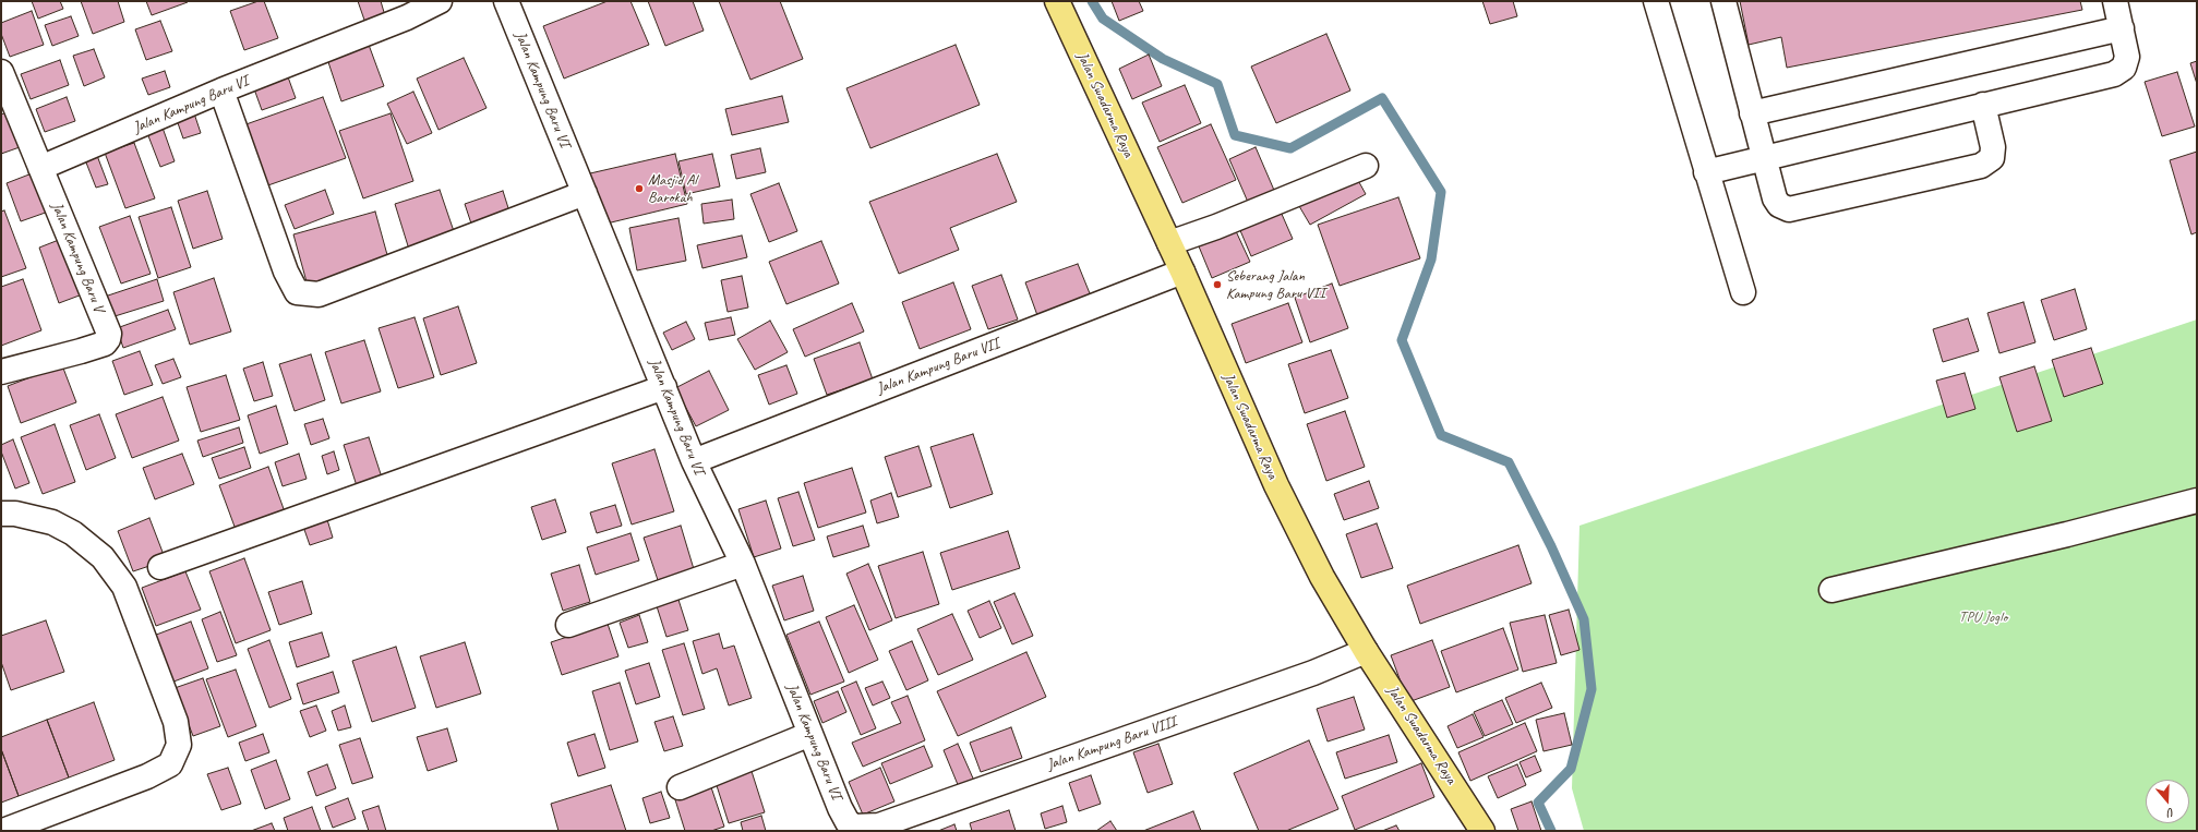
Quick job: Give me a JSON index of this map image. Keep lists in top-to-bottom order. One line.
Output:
{"streets":{"main road":["Jalan Swadarma Raya"],"street":["Jalan Kampung Baru VI","Jalan Kampung Baru V","Jalan Kampung Baru VII","Jalan Kampung Baru VIII"]},"crossings":[["Jalan Kampung Baru VI","Jalan Kampung Baru V"],["Jalan Kampung Baru VI","Jalan Kampung Baru VII"],["Jalan Kampung Baru VI","Jalan Kampung Baru VIII"],["Jalan Swadarma Raya","Jalan Kampung Baru VII"],["Jalan Swadarma Raya","Jalan Kampung Baru VIII"]],"parks":["TPU Joglo"],"places":["Masjid Al Barokah","Seberang Jalan Kampung Baru VII"],"north":"bottom"}
